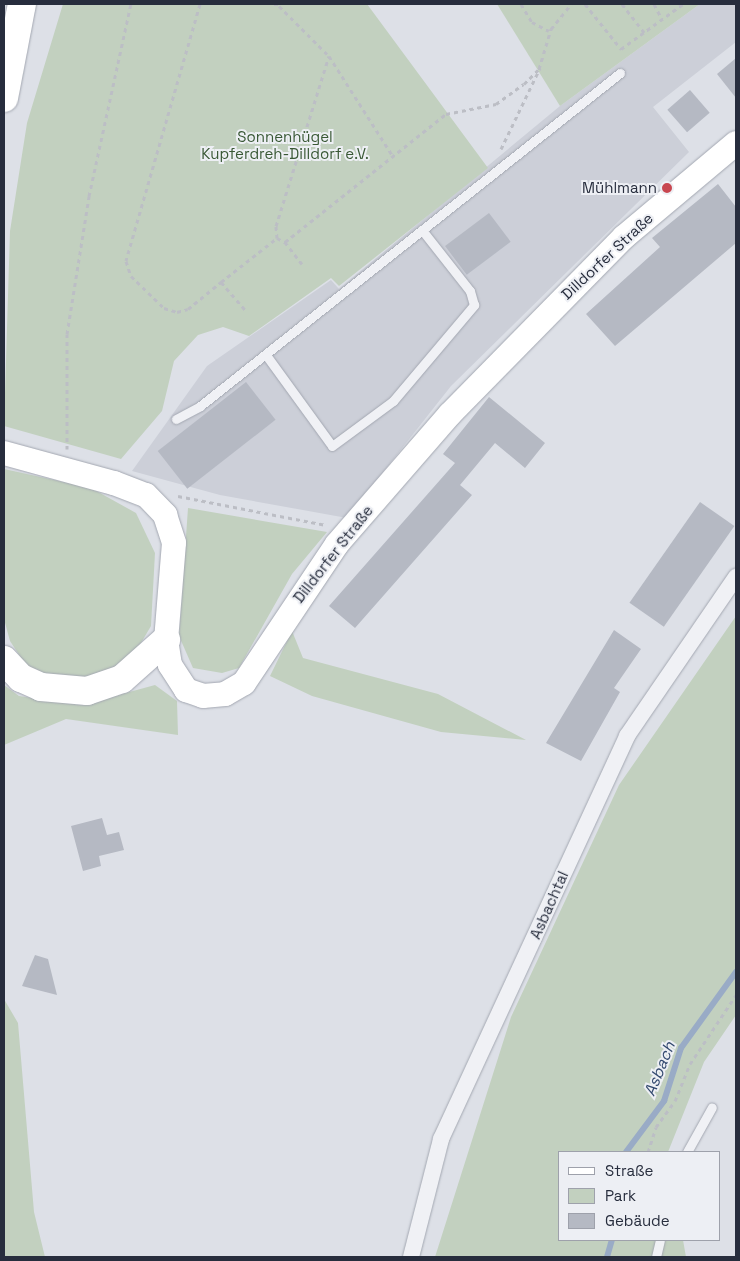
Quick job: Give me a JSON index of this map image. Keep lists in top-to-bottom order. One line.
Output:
{"streets":{"main road":["Dilldorfer Straße"],"street":["Asbachtal"]},"water":["Asbach"],"parks":["Sonnenhügel Kupferdreh-Dilldorf e.V."],"places":["Mühlmann"],"legend":["Straße","Park","Gebäude"]}
